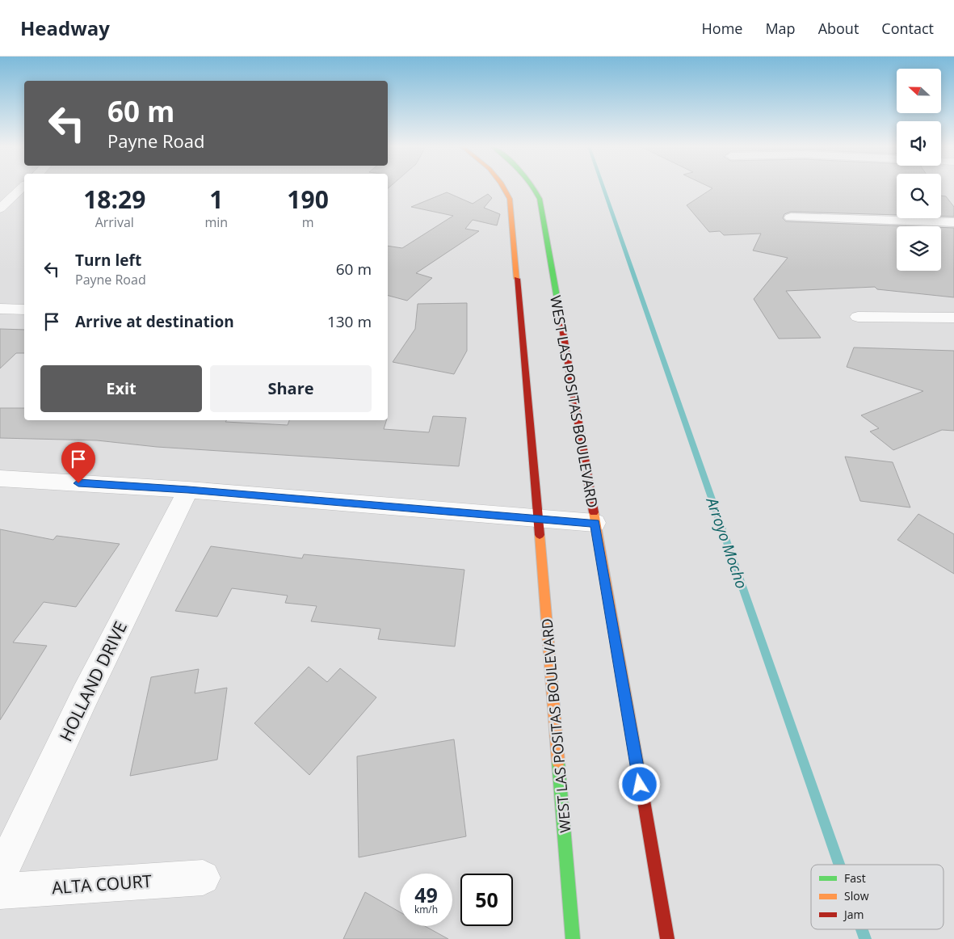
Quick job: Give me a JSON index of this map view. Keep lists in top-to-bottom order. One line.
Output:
{"streets":{"main road":["WEST LAS POSITAS BOULEVARD"],"street":["HOLLAND DRIVE","ALTA COURT"]},"water":["Arroyo Mocho"],"legend":["Fast","Slow","Jam"],"north":"left","page":{"header":"Headway","nav":["Home","Map","About","Contact"],"turn":["60 m","Payne Road"],"eta":["18:29","Arrival","1","min","190","m"],"list":[{"name":"Turn left","note":"Payne Road","value":"60 m"},{"name":"Arrive at destination","value":"130 m"}],"buttons":["Exit","Share"],"speed":"49 km/h","limit":"50"}}
